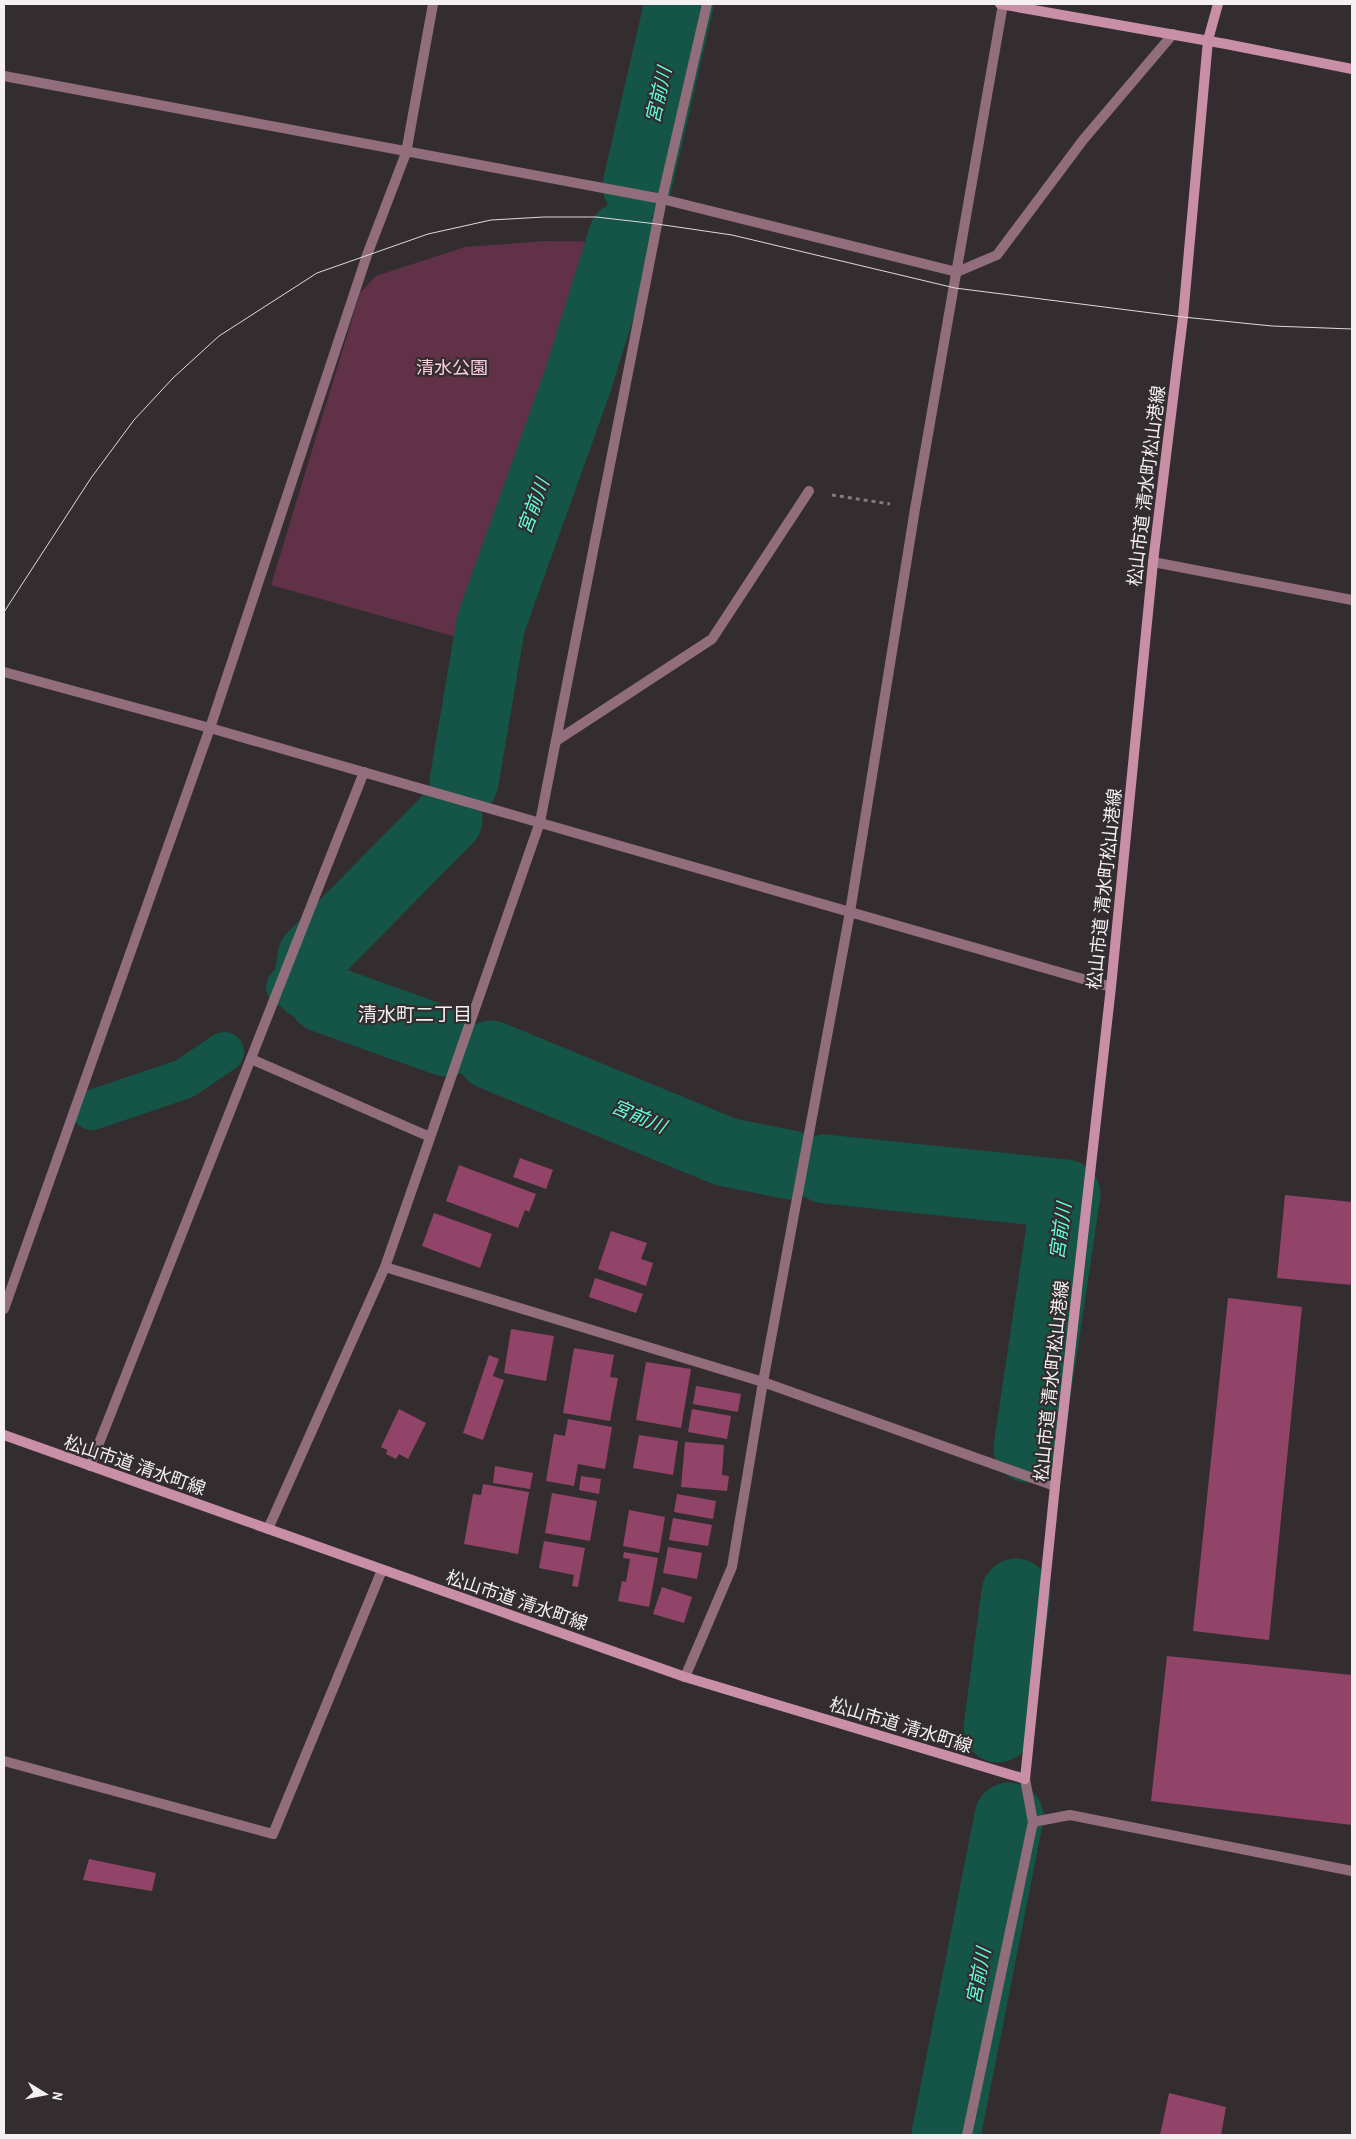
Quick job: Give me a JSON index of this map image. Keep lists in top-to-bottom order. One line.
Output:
{"streets":{"street":["松山市道 清水町松山港線","松山市道 清水町線"]},"crossings":[["松山市道 清水町松山港線","松山市道 清水町線"]],"districts":["清水町二丁目"],"water":["宮前川"],"parks":["清水公園"],"north":"right"}
